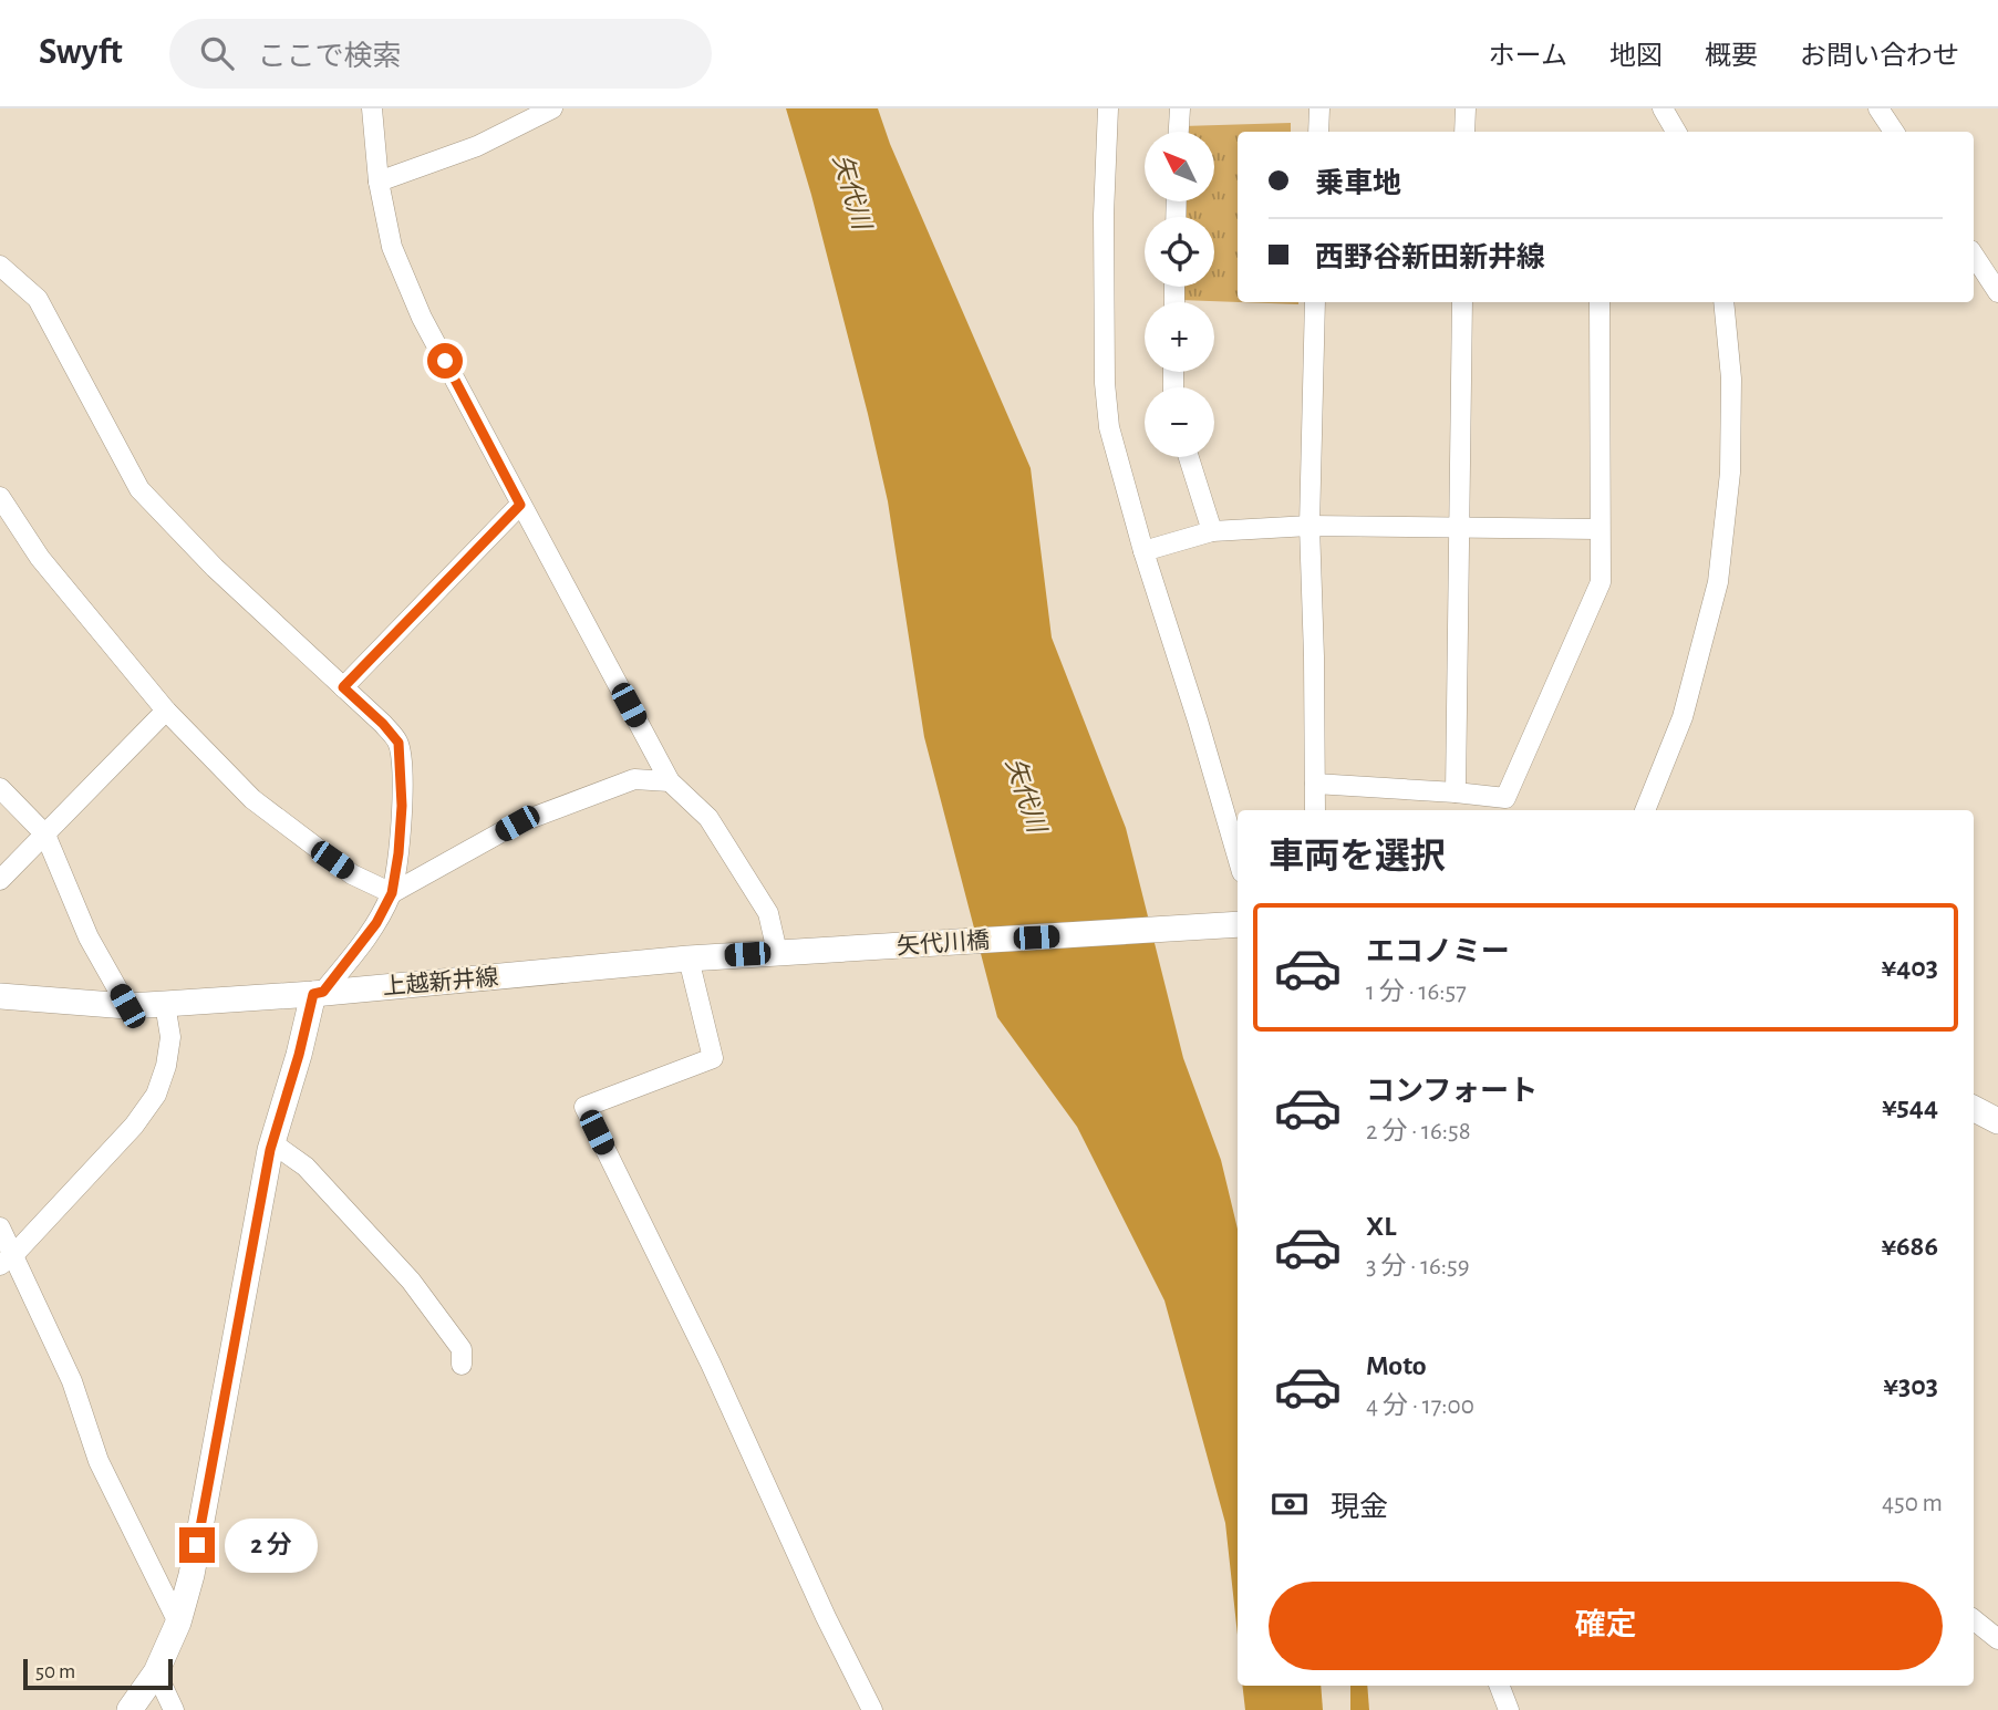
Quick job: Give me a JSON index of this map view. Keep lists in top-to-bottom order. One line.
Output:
{"streets":{"main road":["矢代川橋","上越新井線"]},"crossings":[["矢代川橋","上越新井線"]],"water":["矢代川"],"scale_bar":"50 m","north":"top left","page":{"header":"Swyft","search":"ここで検索","nav":["ホーム","地図","概要","お問い合わせ"],"map_buttons":["+","−"],"banner":["乗車地","西野谷新田新井線"],"heading":"車両を選択","list":[{"name":"エコノミー","note":"1 分 · 16:57","value":"¥403"},{"name":"コンフォート","note":"2 分 · 16:58","value":"¥544"},{"name":"XL","note":"3 分 · 16:59","value":"¥686"},{"name":"Moto","note":"4 分 · 17:00","value":"¥303"}],"pay":["現金","450 m"],"bubble":"2 分","buttons":"確定","scale":"50 m"}}
